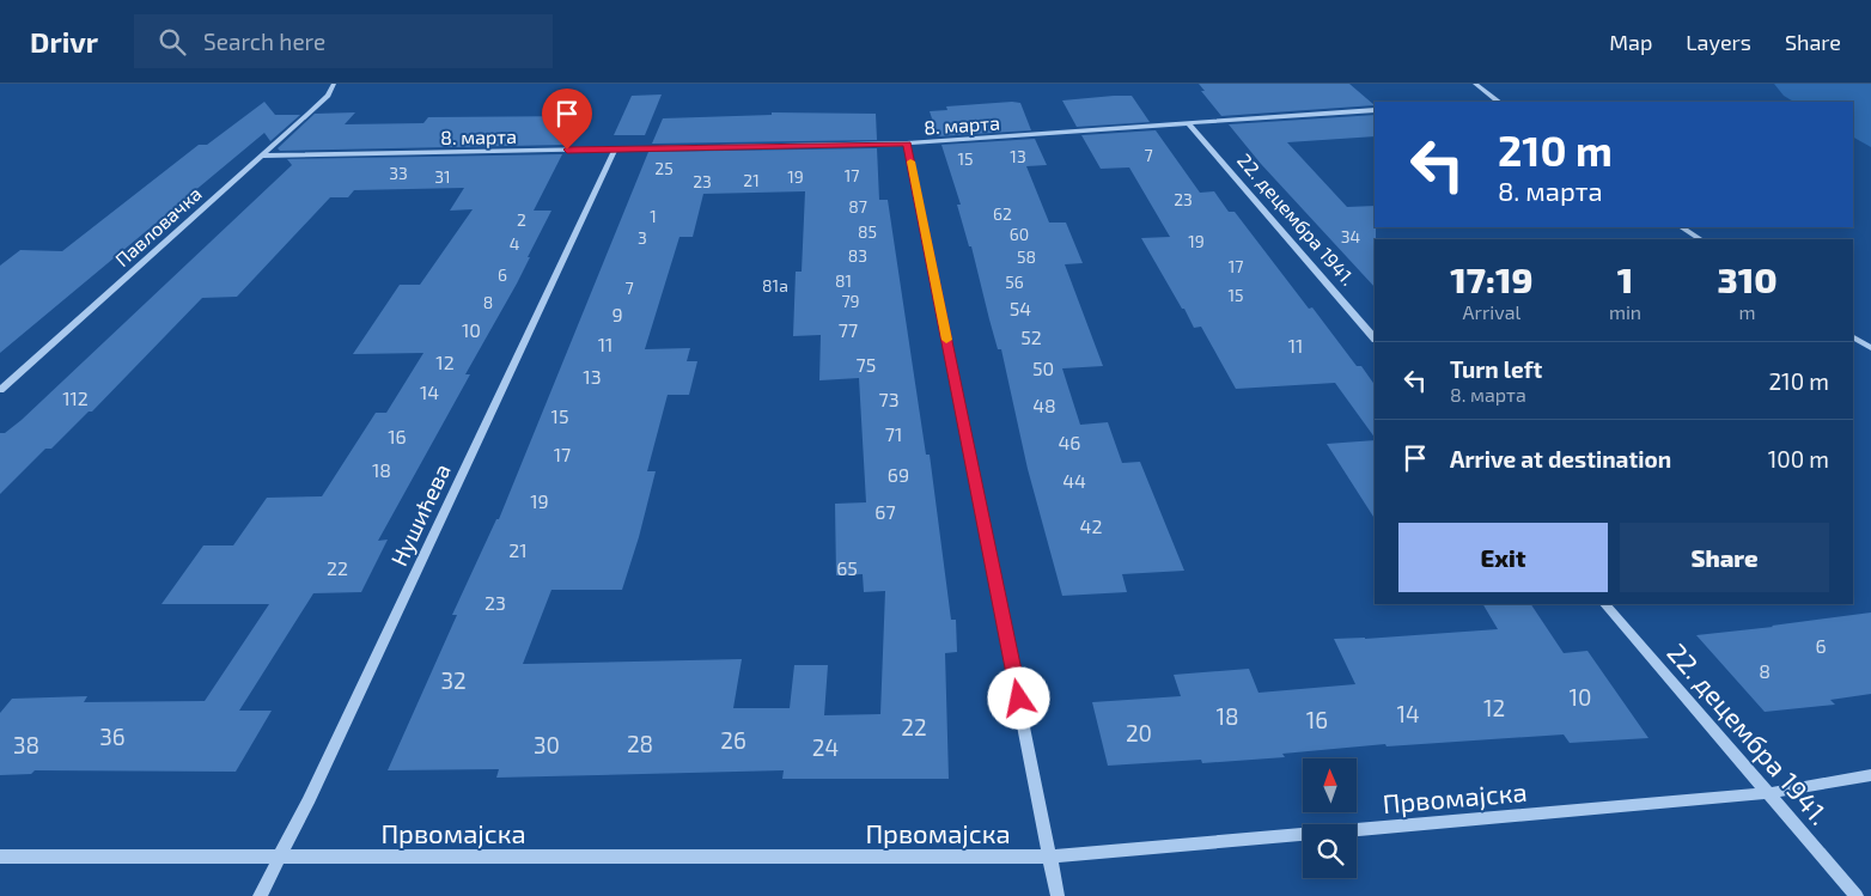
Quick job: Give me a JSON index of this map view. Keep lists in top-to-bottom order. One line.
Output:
{"streets":{"street":["8. марта","22. децембра 1941.","Павловачка","Нушићева","Првомајска"]},"crossings":[["8. марта","22. децембра 1941."],["8. марта","Павловачка"],["8. марта","Нушићева"],["22. децембра 1941.","Првомајска"],["Нушићева","Првомајска"]],"house_numbers":["7","13","15","25","33","17","31","19","21","23","23","87","62","1","2","85","60","34","3","19","4","83","58","17","6","81","56","81a","7","15","79","8","54","9","10","77","52","11","11","12","75","50","13","14","112","73","48","15","71","16","46","17","18","69","44","19","67","42","21","22","65","23","6","8","32","10","12","14","18","16","22","20","36","26","28","38","30","24"],"north":"top","page":{"header":"Drivr","search":"Search here","nav":["Map","Layers","Share"],"turn":["210 m","8. марта"],"eta":["17:19","Arrival","1","min","310","m"],"list":[{"name":"Turn left","note":"8. марта","value":"210 m"},{"name":"Arrive at destination","value":"100 m"}],"buttons":["Exit","Share"]}}
